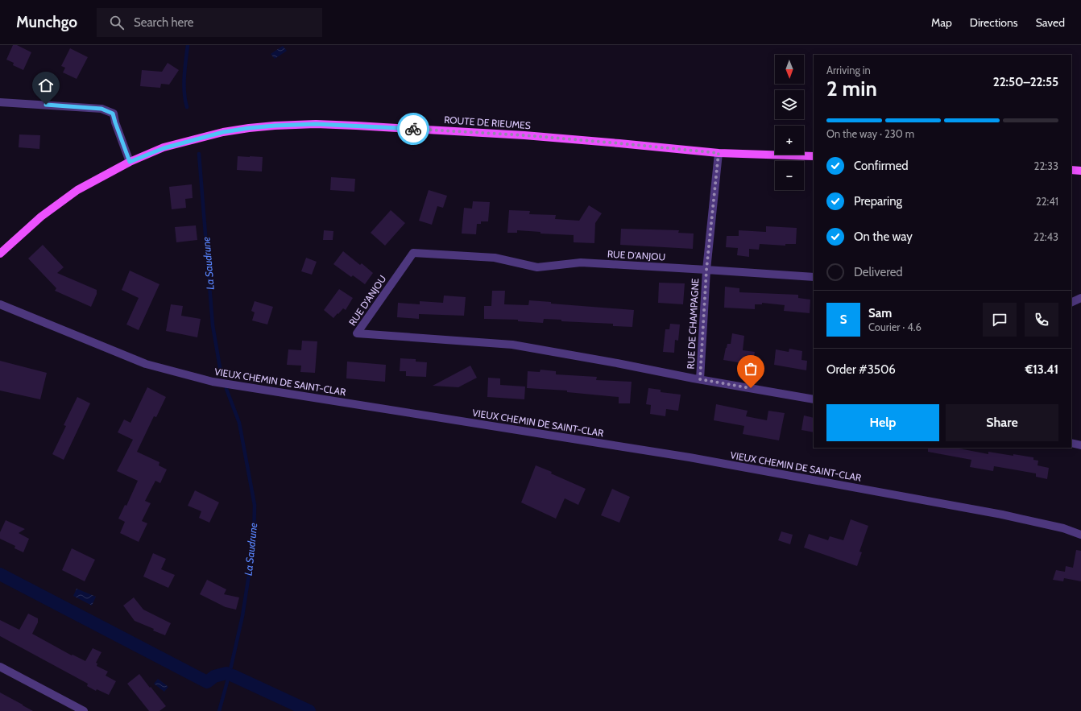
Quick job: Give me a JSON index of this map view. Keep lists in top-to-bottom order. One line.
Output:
{"streets":{"main road":["ROUTE DE RIEUMES"],"street":["RUE D'ANJOU","RUE DE CHAMPAGNE","VIEUX CHEMIN DE SAINT-CLAR"]},"crossings":[["ROUTE DE RIEUMES","RUE DE CHAMPAGNE"],["RUE D'ANJOU","RUE DE CHAMPAGNE"]],"water":["La Saudrune"],"north":"bottom","page":{"header":"Munchgo","search":"Search here","nav":["Map","Directions","Saved"],"map_buttons":["+","−"],"heading":["2 min","Arriving in","22:50–22:55"],"panel":["Sam","Courier · 4.6","Order #3506","€13.41"],"bar":"On the way · 230 m","list":[["Confirmed","22:33"],["Preparing","22:41"],["On the way","22:43"],"Delivered"],"round":"S","buttons":["Help","Share"]}}
